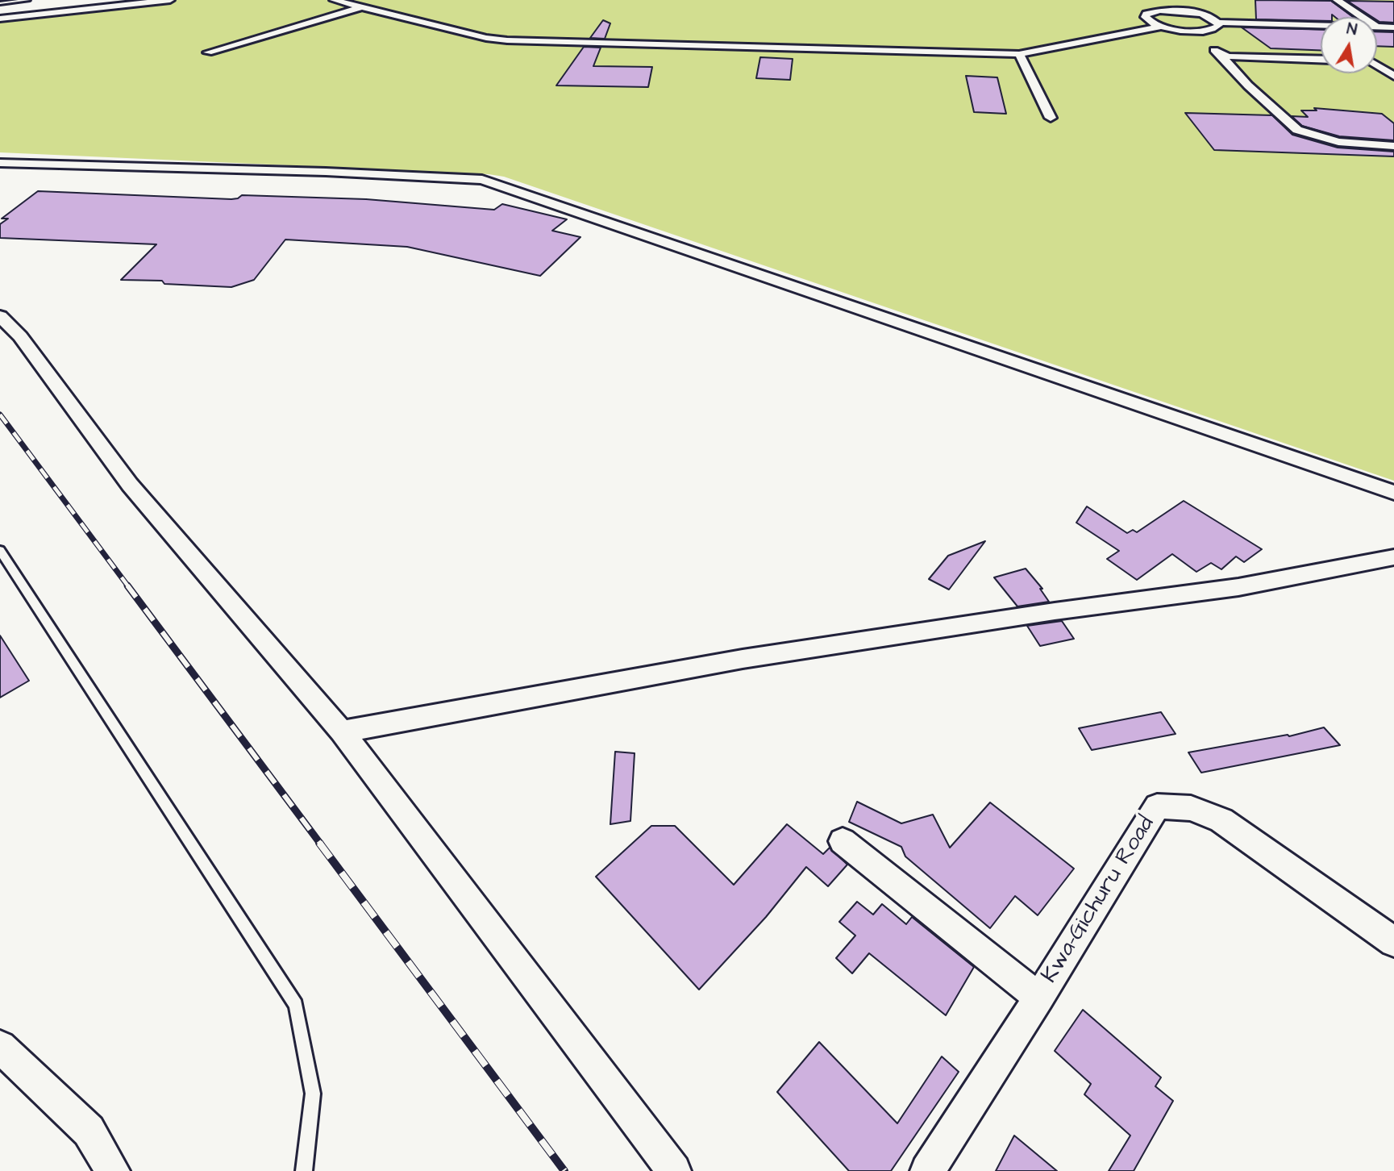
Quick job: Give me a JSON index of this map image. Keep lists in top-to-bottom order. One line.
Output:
{"streets":{"street":["Kwa-Gichuru Road"]},"north":"top"}
